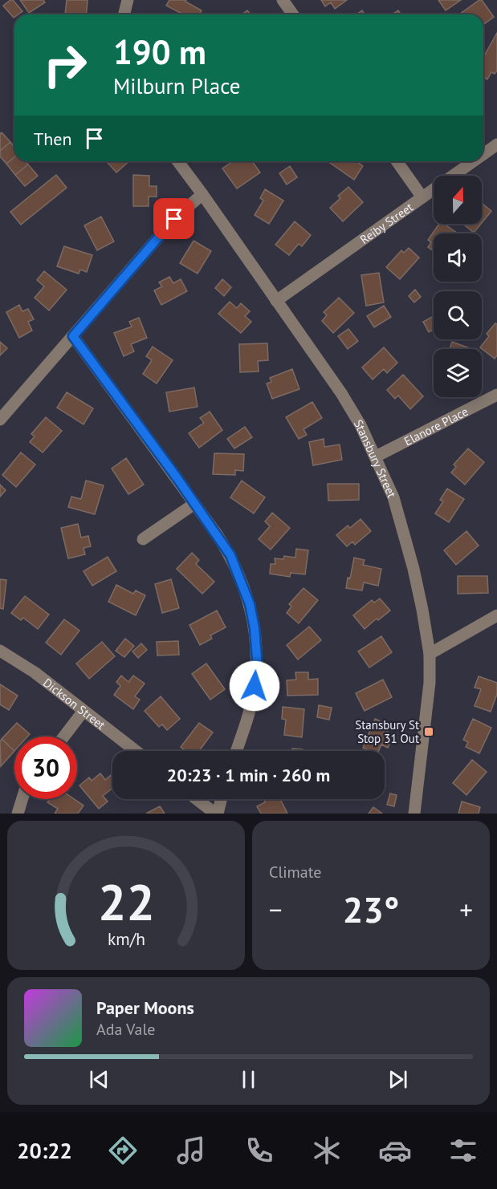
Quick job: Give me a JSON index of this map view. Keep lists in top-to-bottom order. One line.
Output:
{"streets":{"street":["Reiby Street","Elanore Place","Stansbury Street","Dickson Street"]},"crossings":[["Reiby Street","Stansbury Street"],["Elanore Place","Stansbury Street"]],"places":{"transit":["Stansbury St Stop 31 Out"]},"north":"top","page":{"turn":["190 m","Milburn Place"],"then":"Then","limit":"30","trip":"20:23 · 1 min · 260 m","tile":"Climate","heat":["−","23°","+"],"song":["Paper Moons","Ada Vale"],"tabs":"20:22","gauge":["22","km/h"]}}
